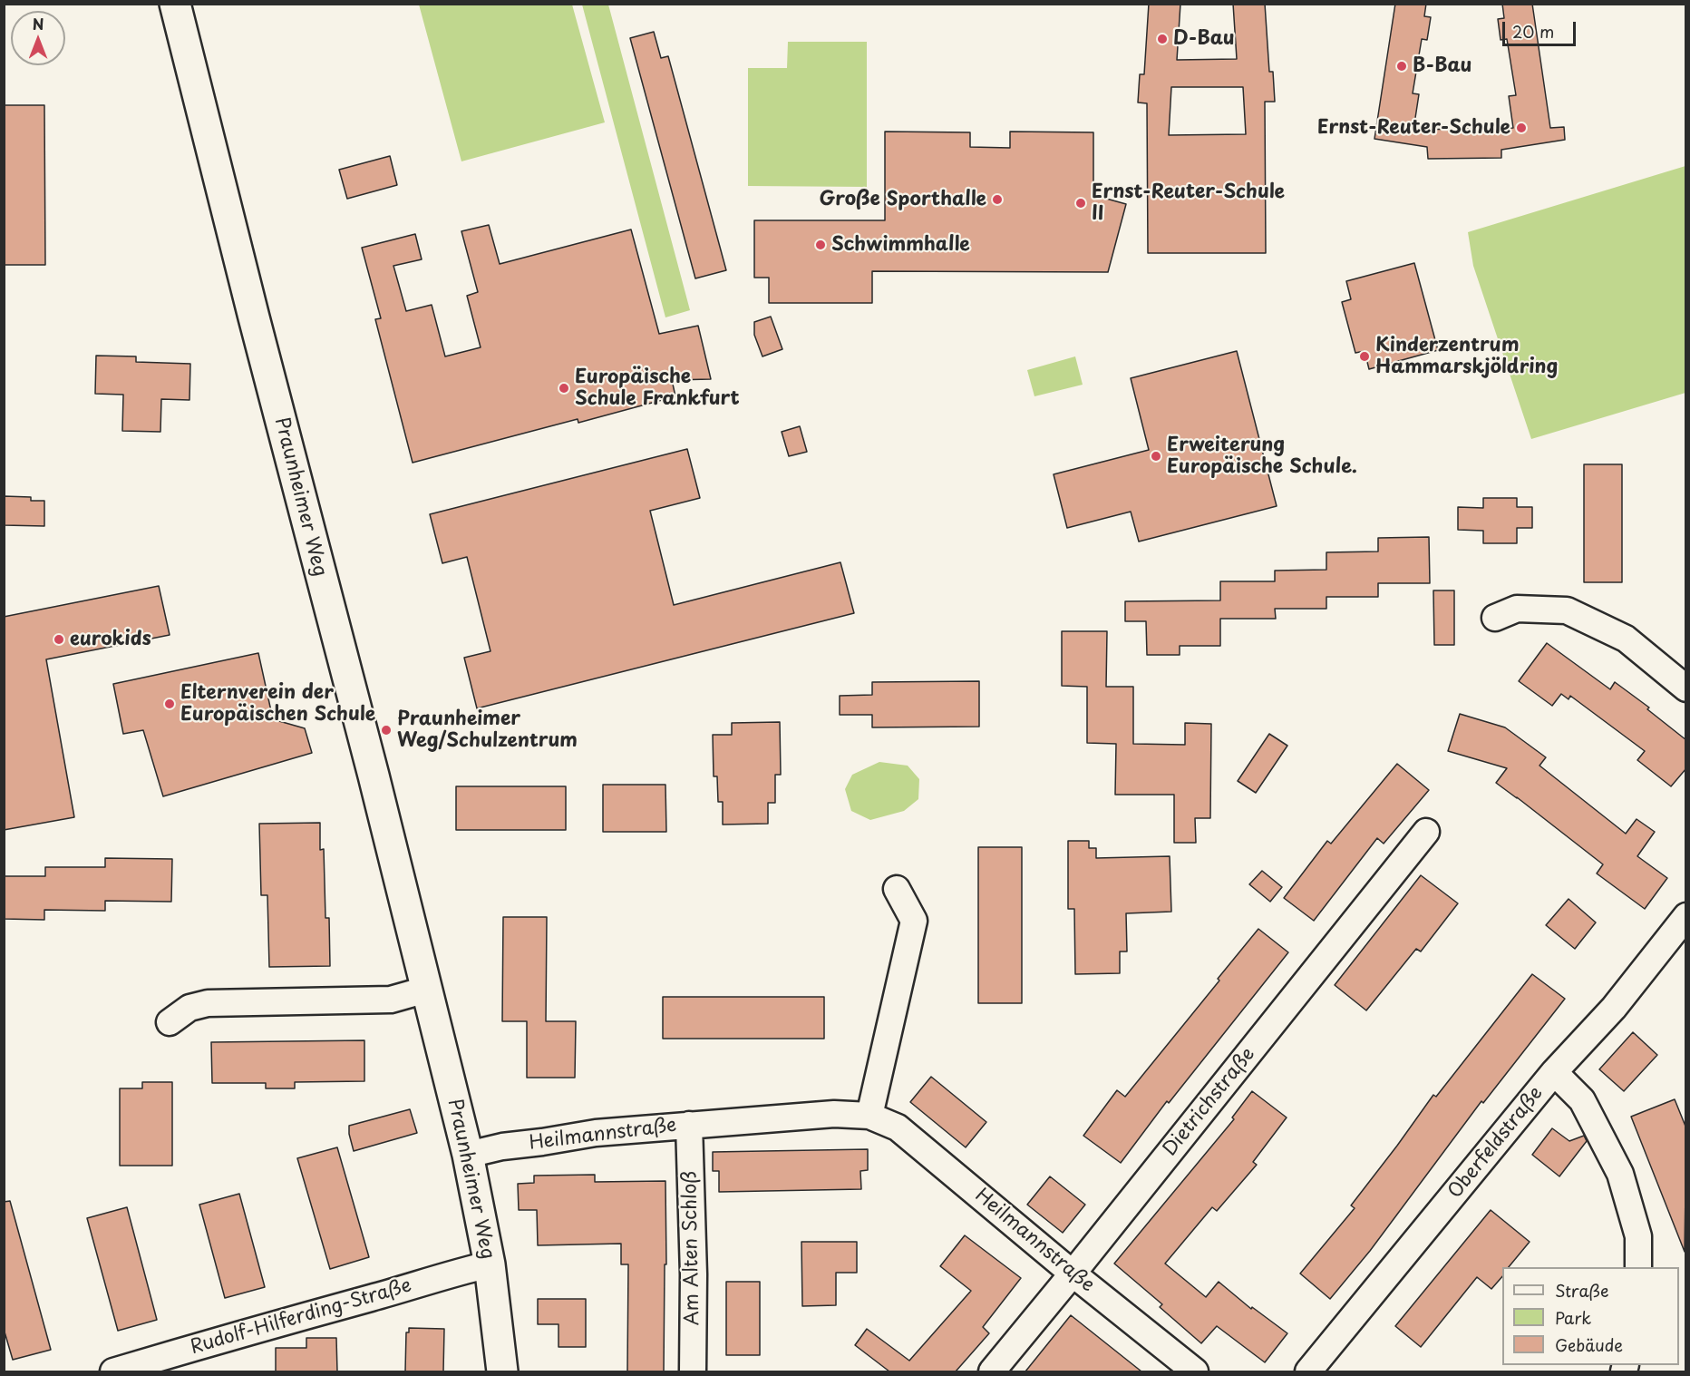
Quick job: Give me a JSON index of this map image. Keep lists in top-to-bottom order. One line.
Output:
{"streets":{"main road":["Praunheimer Weg"],"street":["Dietrichstraße","Heilmannstraße","Oberfeldstraße","Am Alten Schloß","Rudolf-Hilferding-Straße"]},"crossings":[["Praunheimer Weg","Heilmannstraße"],["Praunheimer Weg","Rudolf-Hilferding-Straße"],["Dietrichstraße","Heilmannstraße"],["Heilmannstraße","Am Alten Schloß"]],"places":["D-Bau","B-Bau","Ernst-Reuter-Schule","Große Sporthalle","Ernst-Reuter-Schule II","Schwimmhalle","Kinderzentrum Hammarskjöldring","Europäische Schule Frankfurt","Erweiterung Europäische Schule.","eurokids","Elternverein der Europäischen Schule","Praunheimer Weg/Schulzentrum"],"legend":["Straße","Park","Gebäude"],"scale_bar":"20 m","north":"top"}
